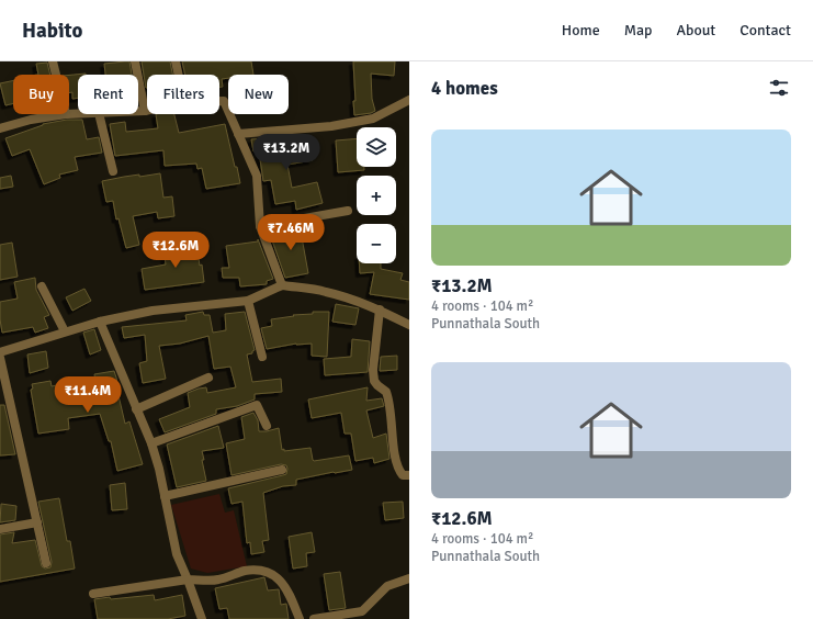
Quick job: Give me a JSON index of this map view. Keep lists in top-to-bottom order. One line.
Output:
{"page":{"header":"Habito","nav":["Home","Map","About","Contact"],"heading":"4 homes","chip":["Buy","Rent","Filters","New"],"list":[{"name":"₹13.2M","note":"4 rooms · 104 m² · Punnathala South"},{"name":"₹12.6M","note":"4 rooms · 104 m² · Punnathala South"}],"map_buttons":["+","−"],"price":["₹13.2M","₹7.46M","₹12.6M","₹11.4M"]}}
